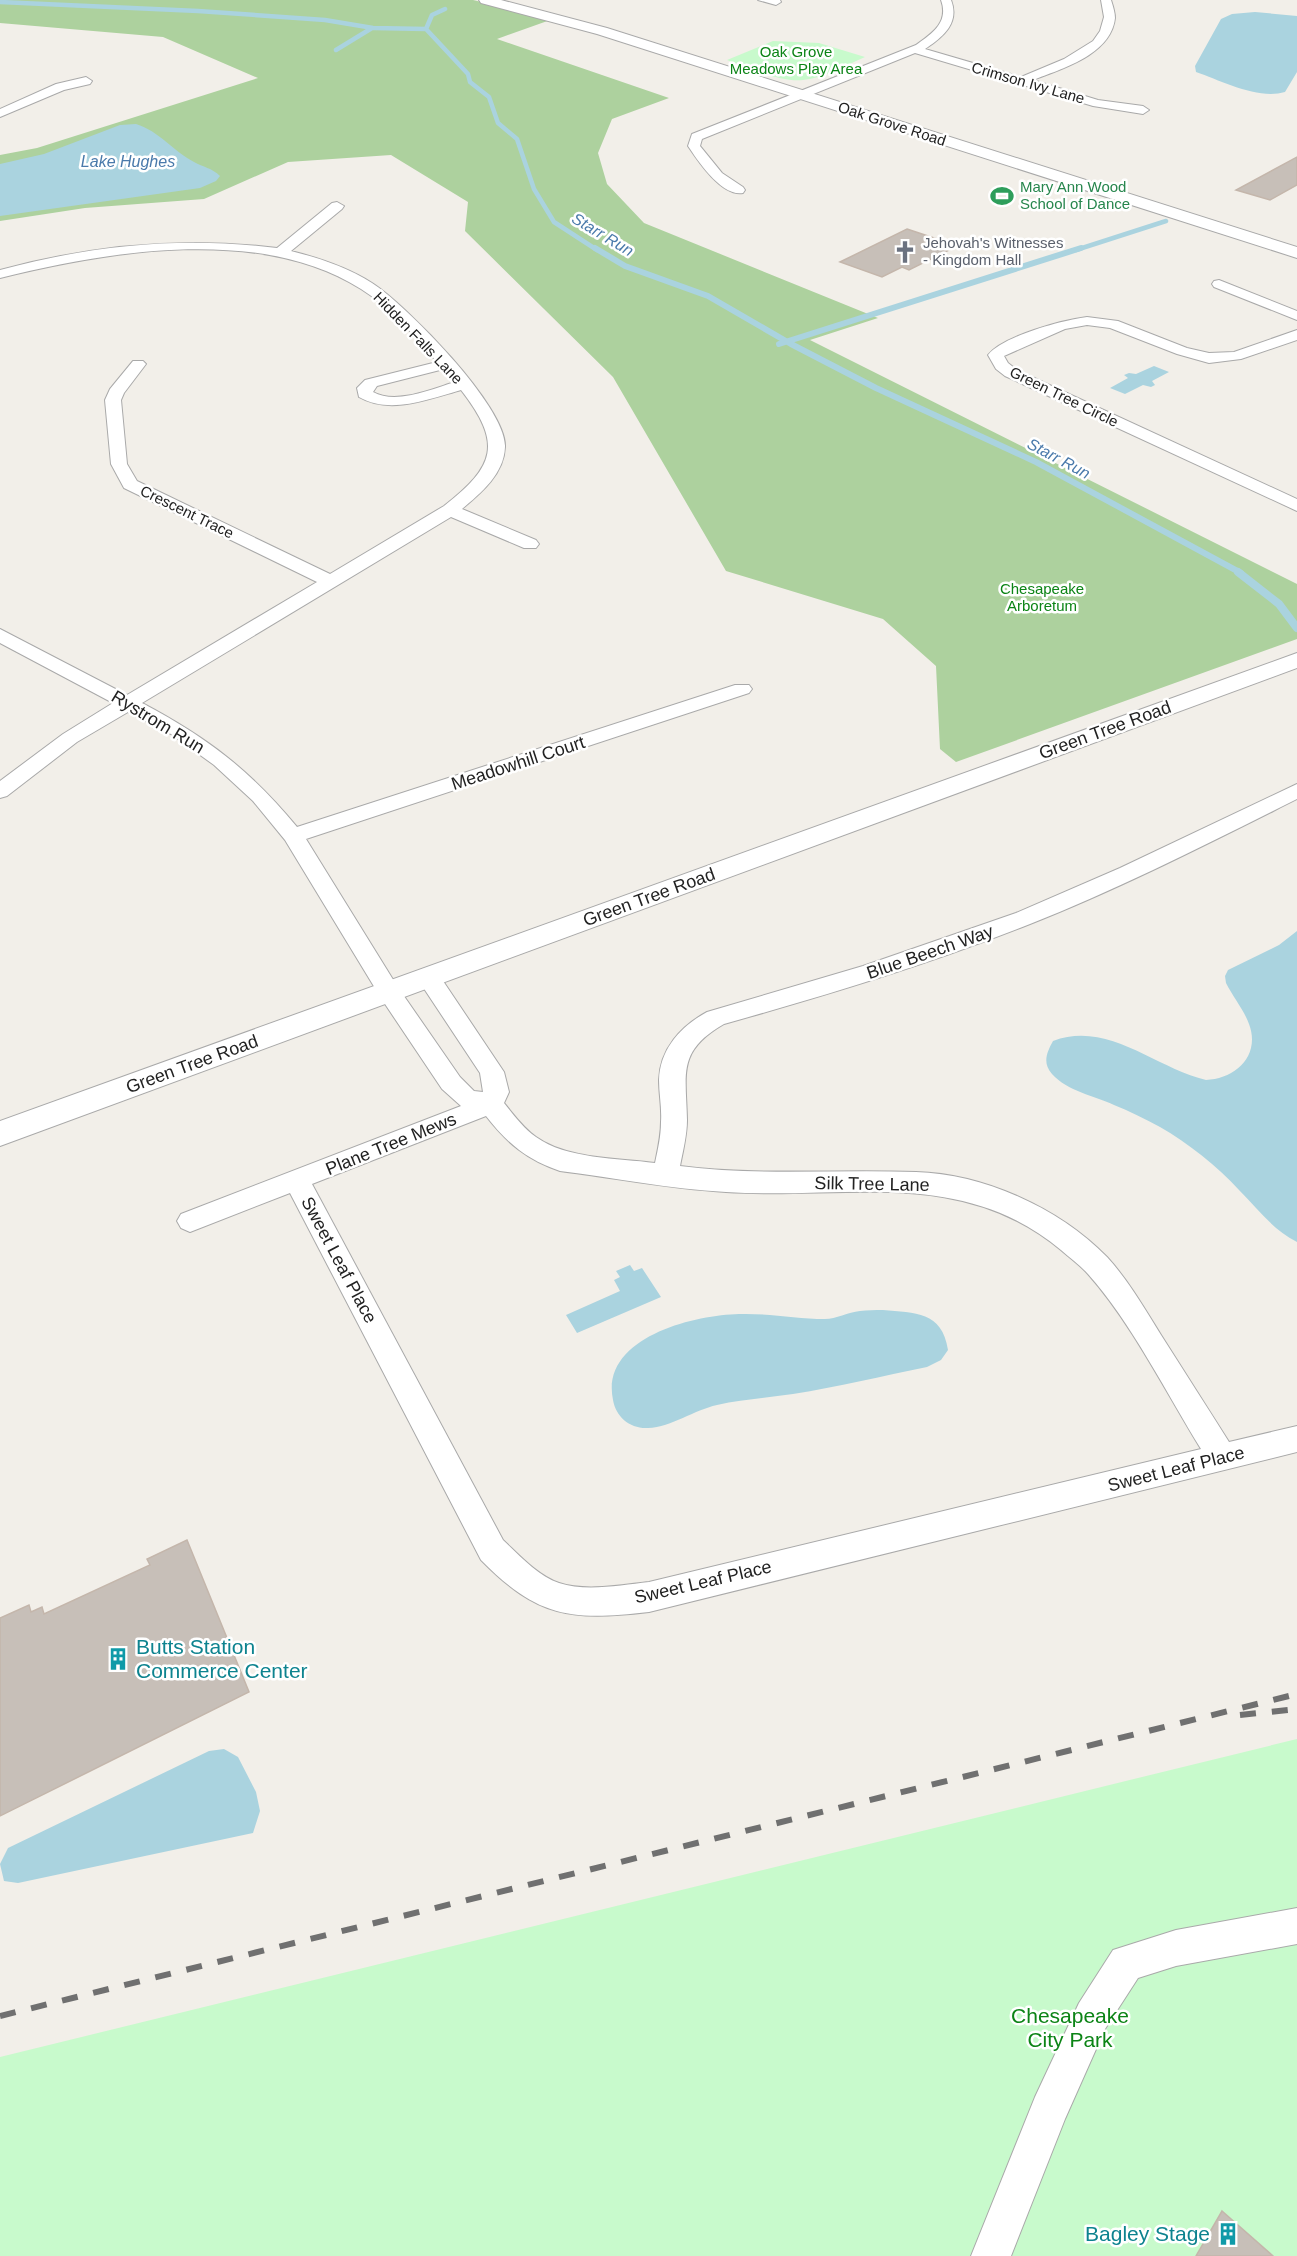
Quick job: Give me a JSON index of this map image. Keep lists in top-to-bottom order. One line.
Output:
{"streets":{"street":["Crimson Ivy Lane","Oak Grove Road","Hidden Falls Lane","Green Tree Circle","Crescent Trace","Rystrom Run","Green Tree Road","Meadowhill Court","Blue Beech Way","Plane Tree Mews","Silk Tree Lane","Sweet Leaf Place"]},"crossings":[["Hidden Falls Lane","Crescent Trace"],["Hidden Falls Lane","Rystrom Run"],["Rystrom Run","Green Tree Road"],["Rystrom Run","Meadowhill Court"],["Blue Beech Way","Silk Tree Lane"],["Plane Tree Mews","Silk Tree Lane"],["Plane Tree Mews","Sweet Leaf Place"],["Silk Tree Lane","Sweet Leaf Place"]],"water":["Lake Hughes","Starr Run"],"parks":["Oak Grove Meadows Play Area","Chesapeake Arboretum","Chesapeake City Park"],"places":{"sports":["Mary Ann Wood School of Dance"],"church":["Jehovah's Witnesses - Kingdom Hall"],"building":["Butts Station Commerce Center","Bagley Stage"]}}
